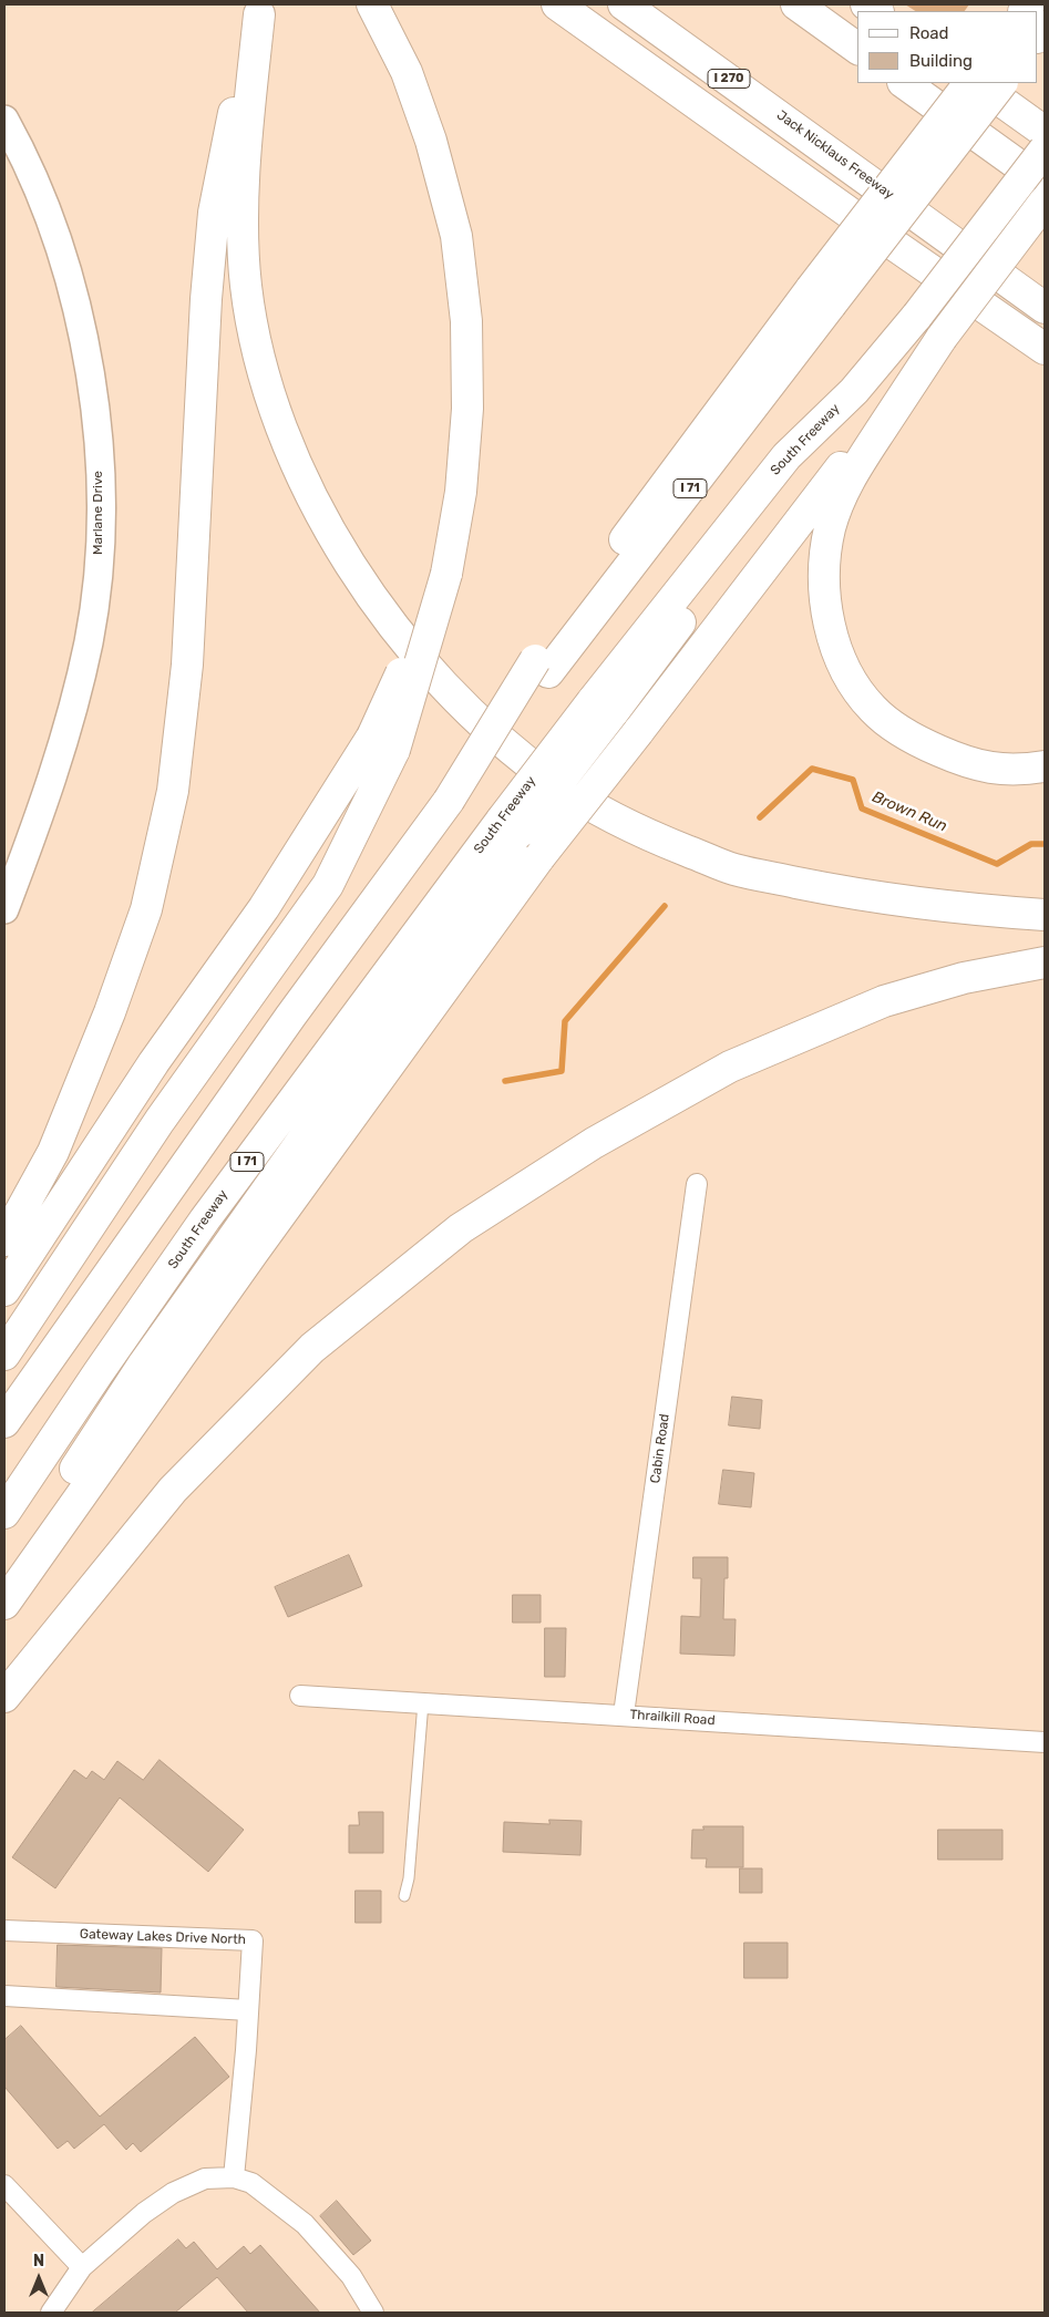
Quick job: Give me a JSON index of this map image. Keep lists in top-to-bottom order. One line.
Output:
{"streets":{"highway":["I 270","Jack Nicklaus Freeway","South Freeway","I 71"],"street":["Marlane Drive","Cabin Road","Thrailkill Road","Gateway Lakes Drive North"]},"crossings":[["Cabin Road","Thrailkill Road"]],"water":["Brown Run"],"legend":["Road","Building"],"north":"top"}
